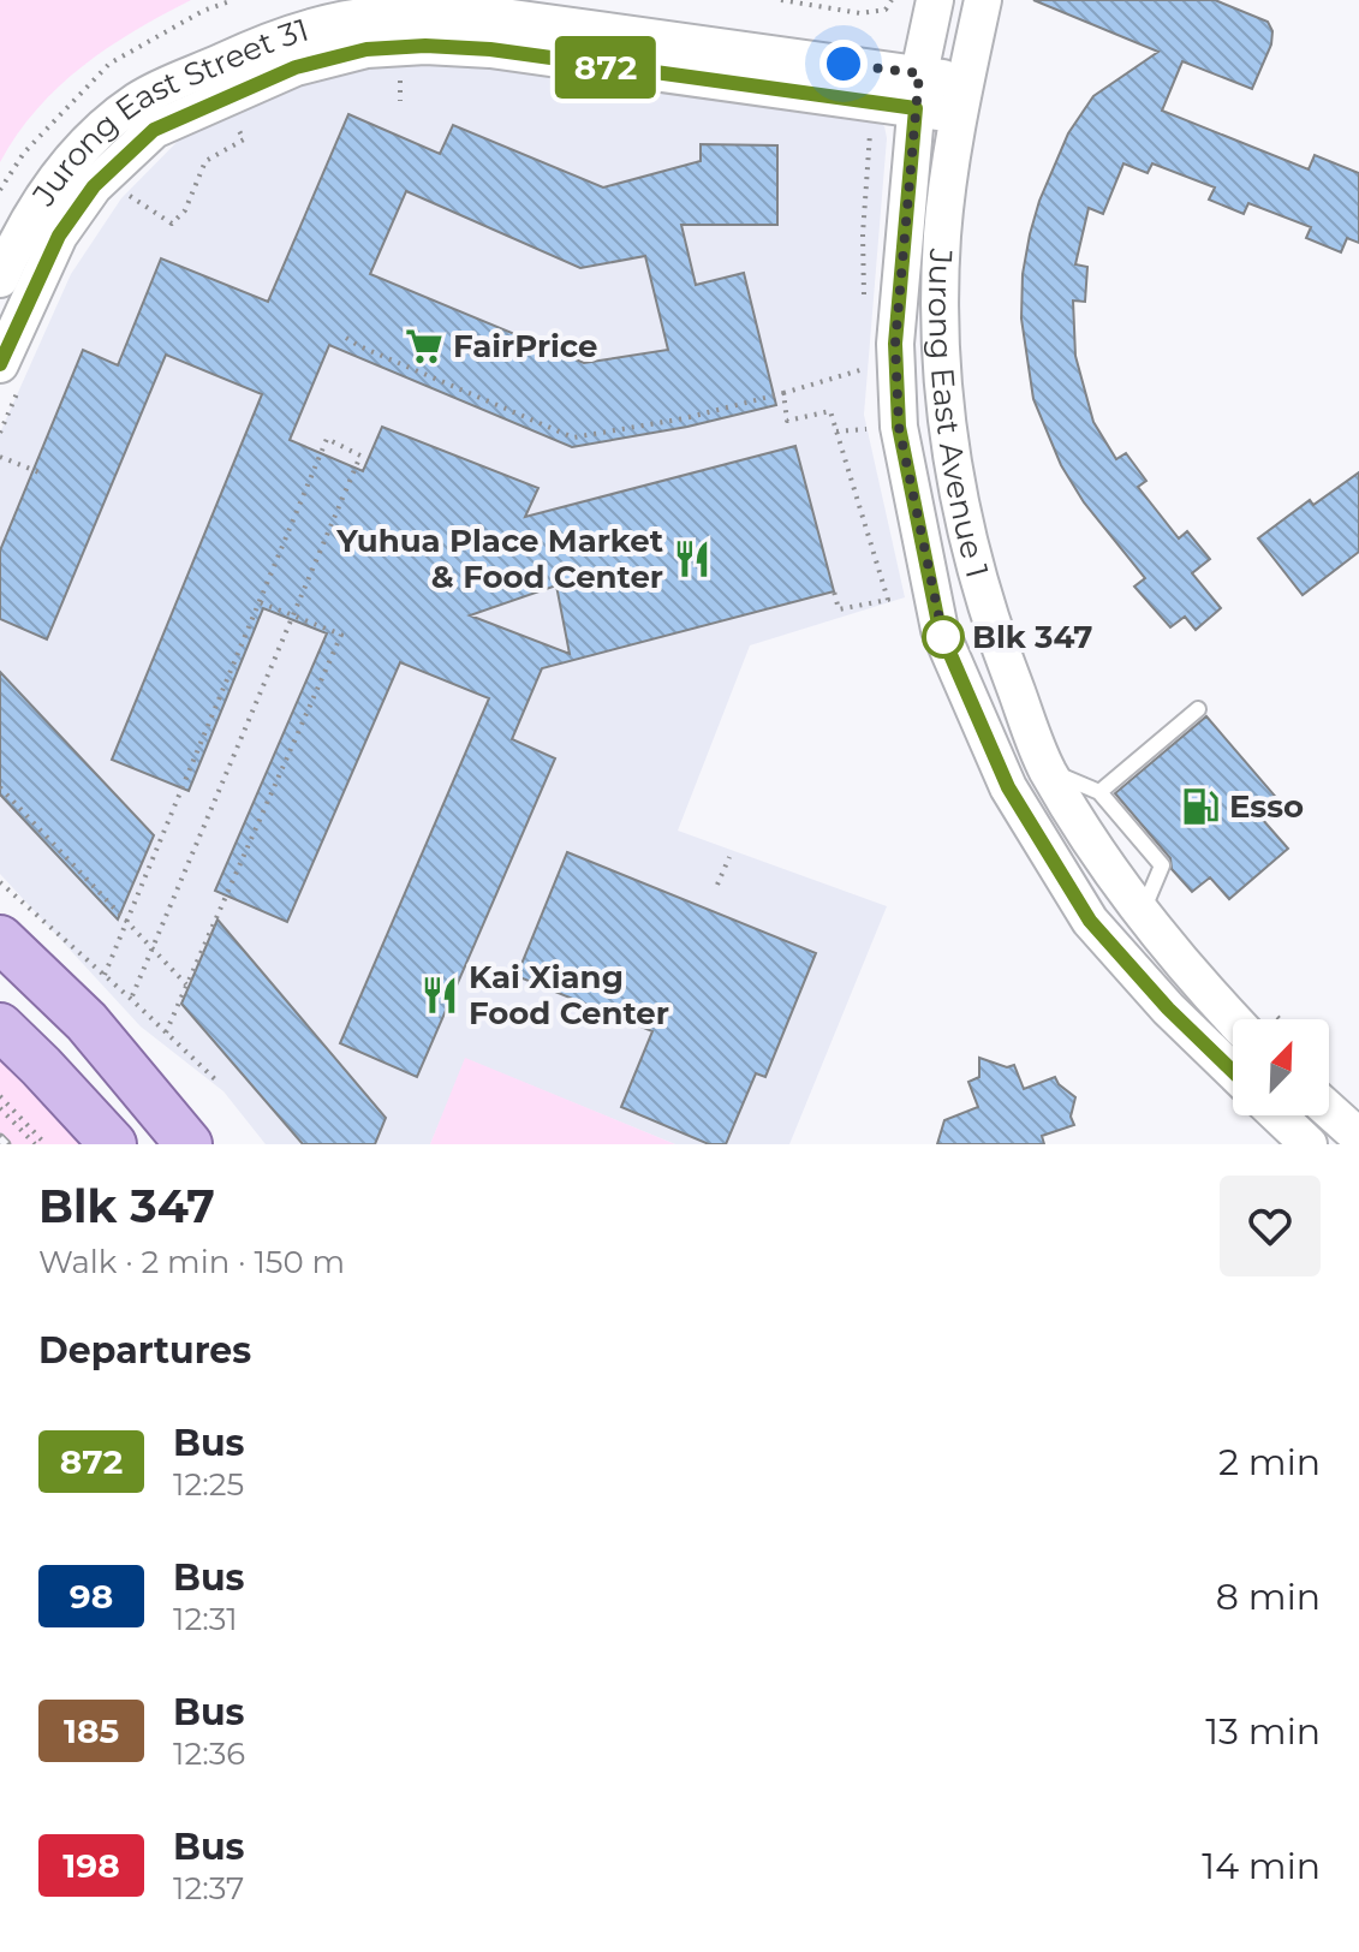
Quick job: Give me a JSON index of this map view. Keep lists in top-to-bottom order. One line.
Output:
{"streets":{"street":["Jurong East Street 31","Jurong East Avenue 1"]},"crossings":[["Jurong East Street 31","Jurong East Avenue 1"]],"places":{"supermarket":["FairPrice"],"restaurant":["Yuhua Place Market & Food Center","Kai Xiang Food Center"],"other":["Blk 347"],"fuel station":["Esso"]},"lines":["bus line 872"],"north":"top right","page":{"on_map":"872","heading":[["Blk 347","Walk · 2 min · 150 m"],"Departures"],"list":[{"mark":"872","name":"Bus","note":"12:25","value":"2 min"},{"mark":"98","name":"Bus","note":"12:31","value":"8 min"},{"mark":"185","name":"Bus","note":"12:36","value":"13 min"},{"mark":"198","name":"Bus","note":"12:37","value":"14 min"}]}}
